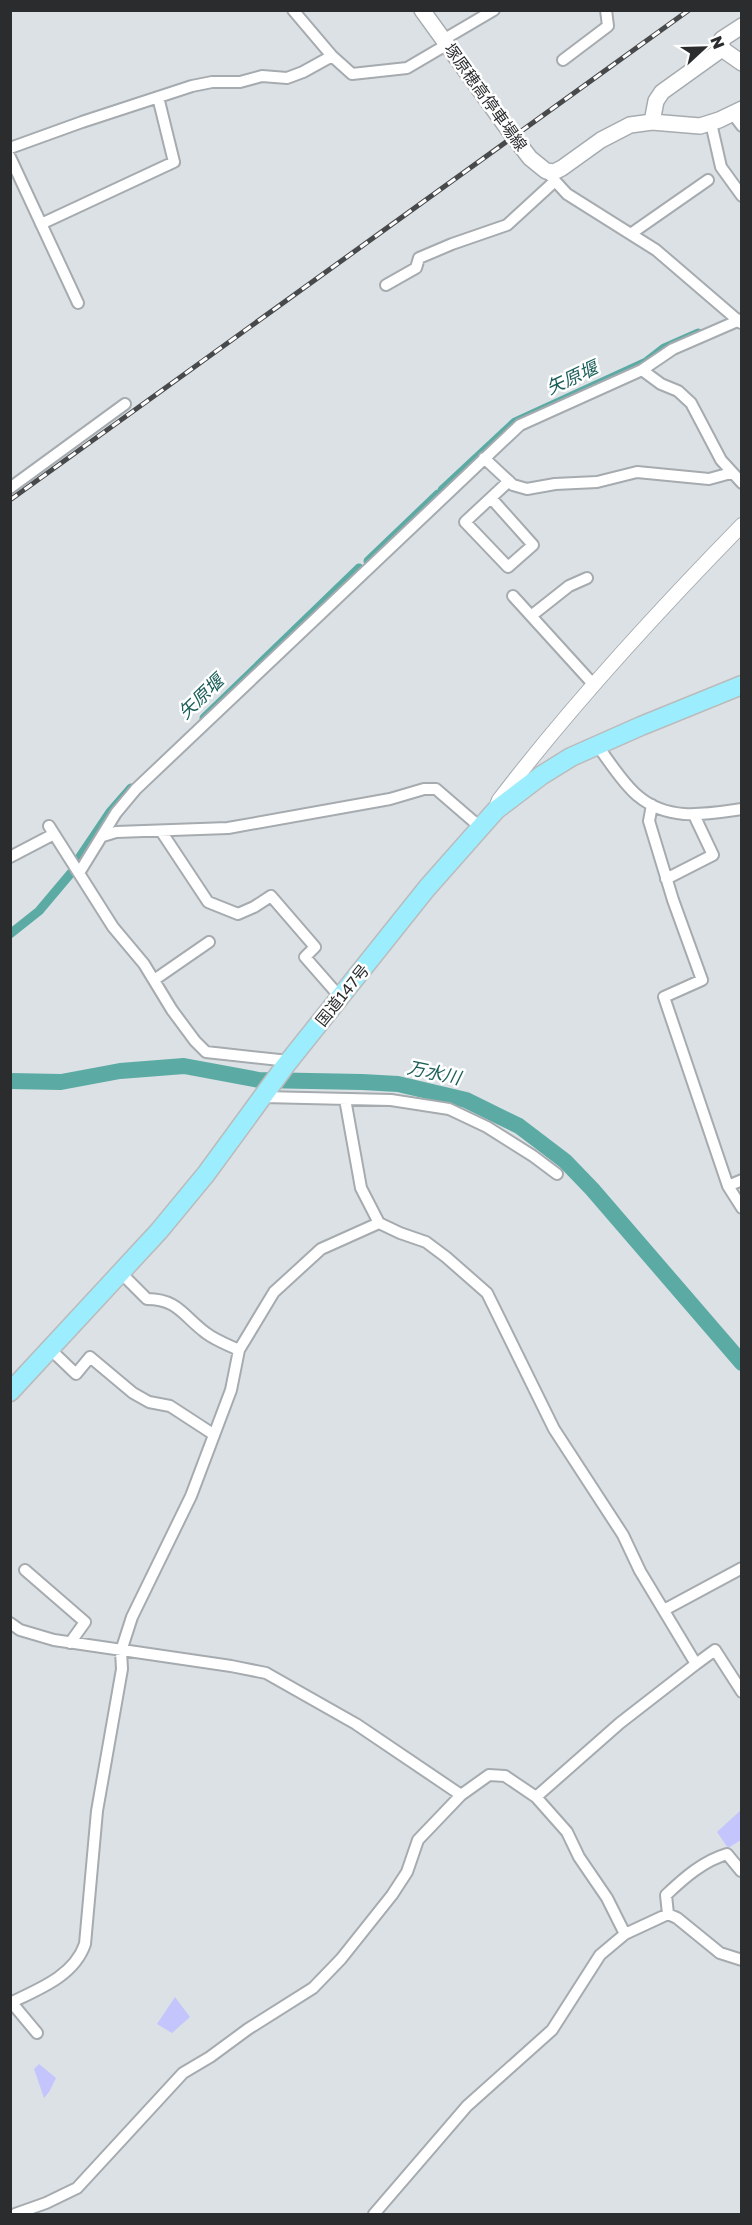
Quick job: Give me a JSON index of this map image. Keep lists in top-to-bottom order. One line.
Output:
{"streets":{"highway":["国道147号"],"main road":["塚原穂高停車場線"]},"water":["矢原堰","万水川"],"north":"right"}
